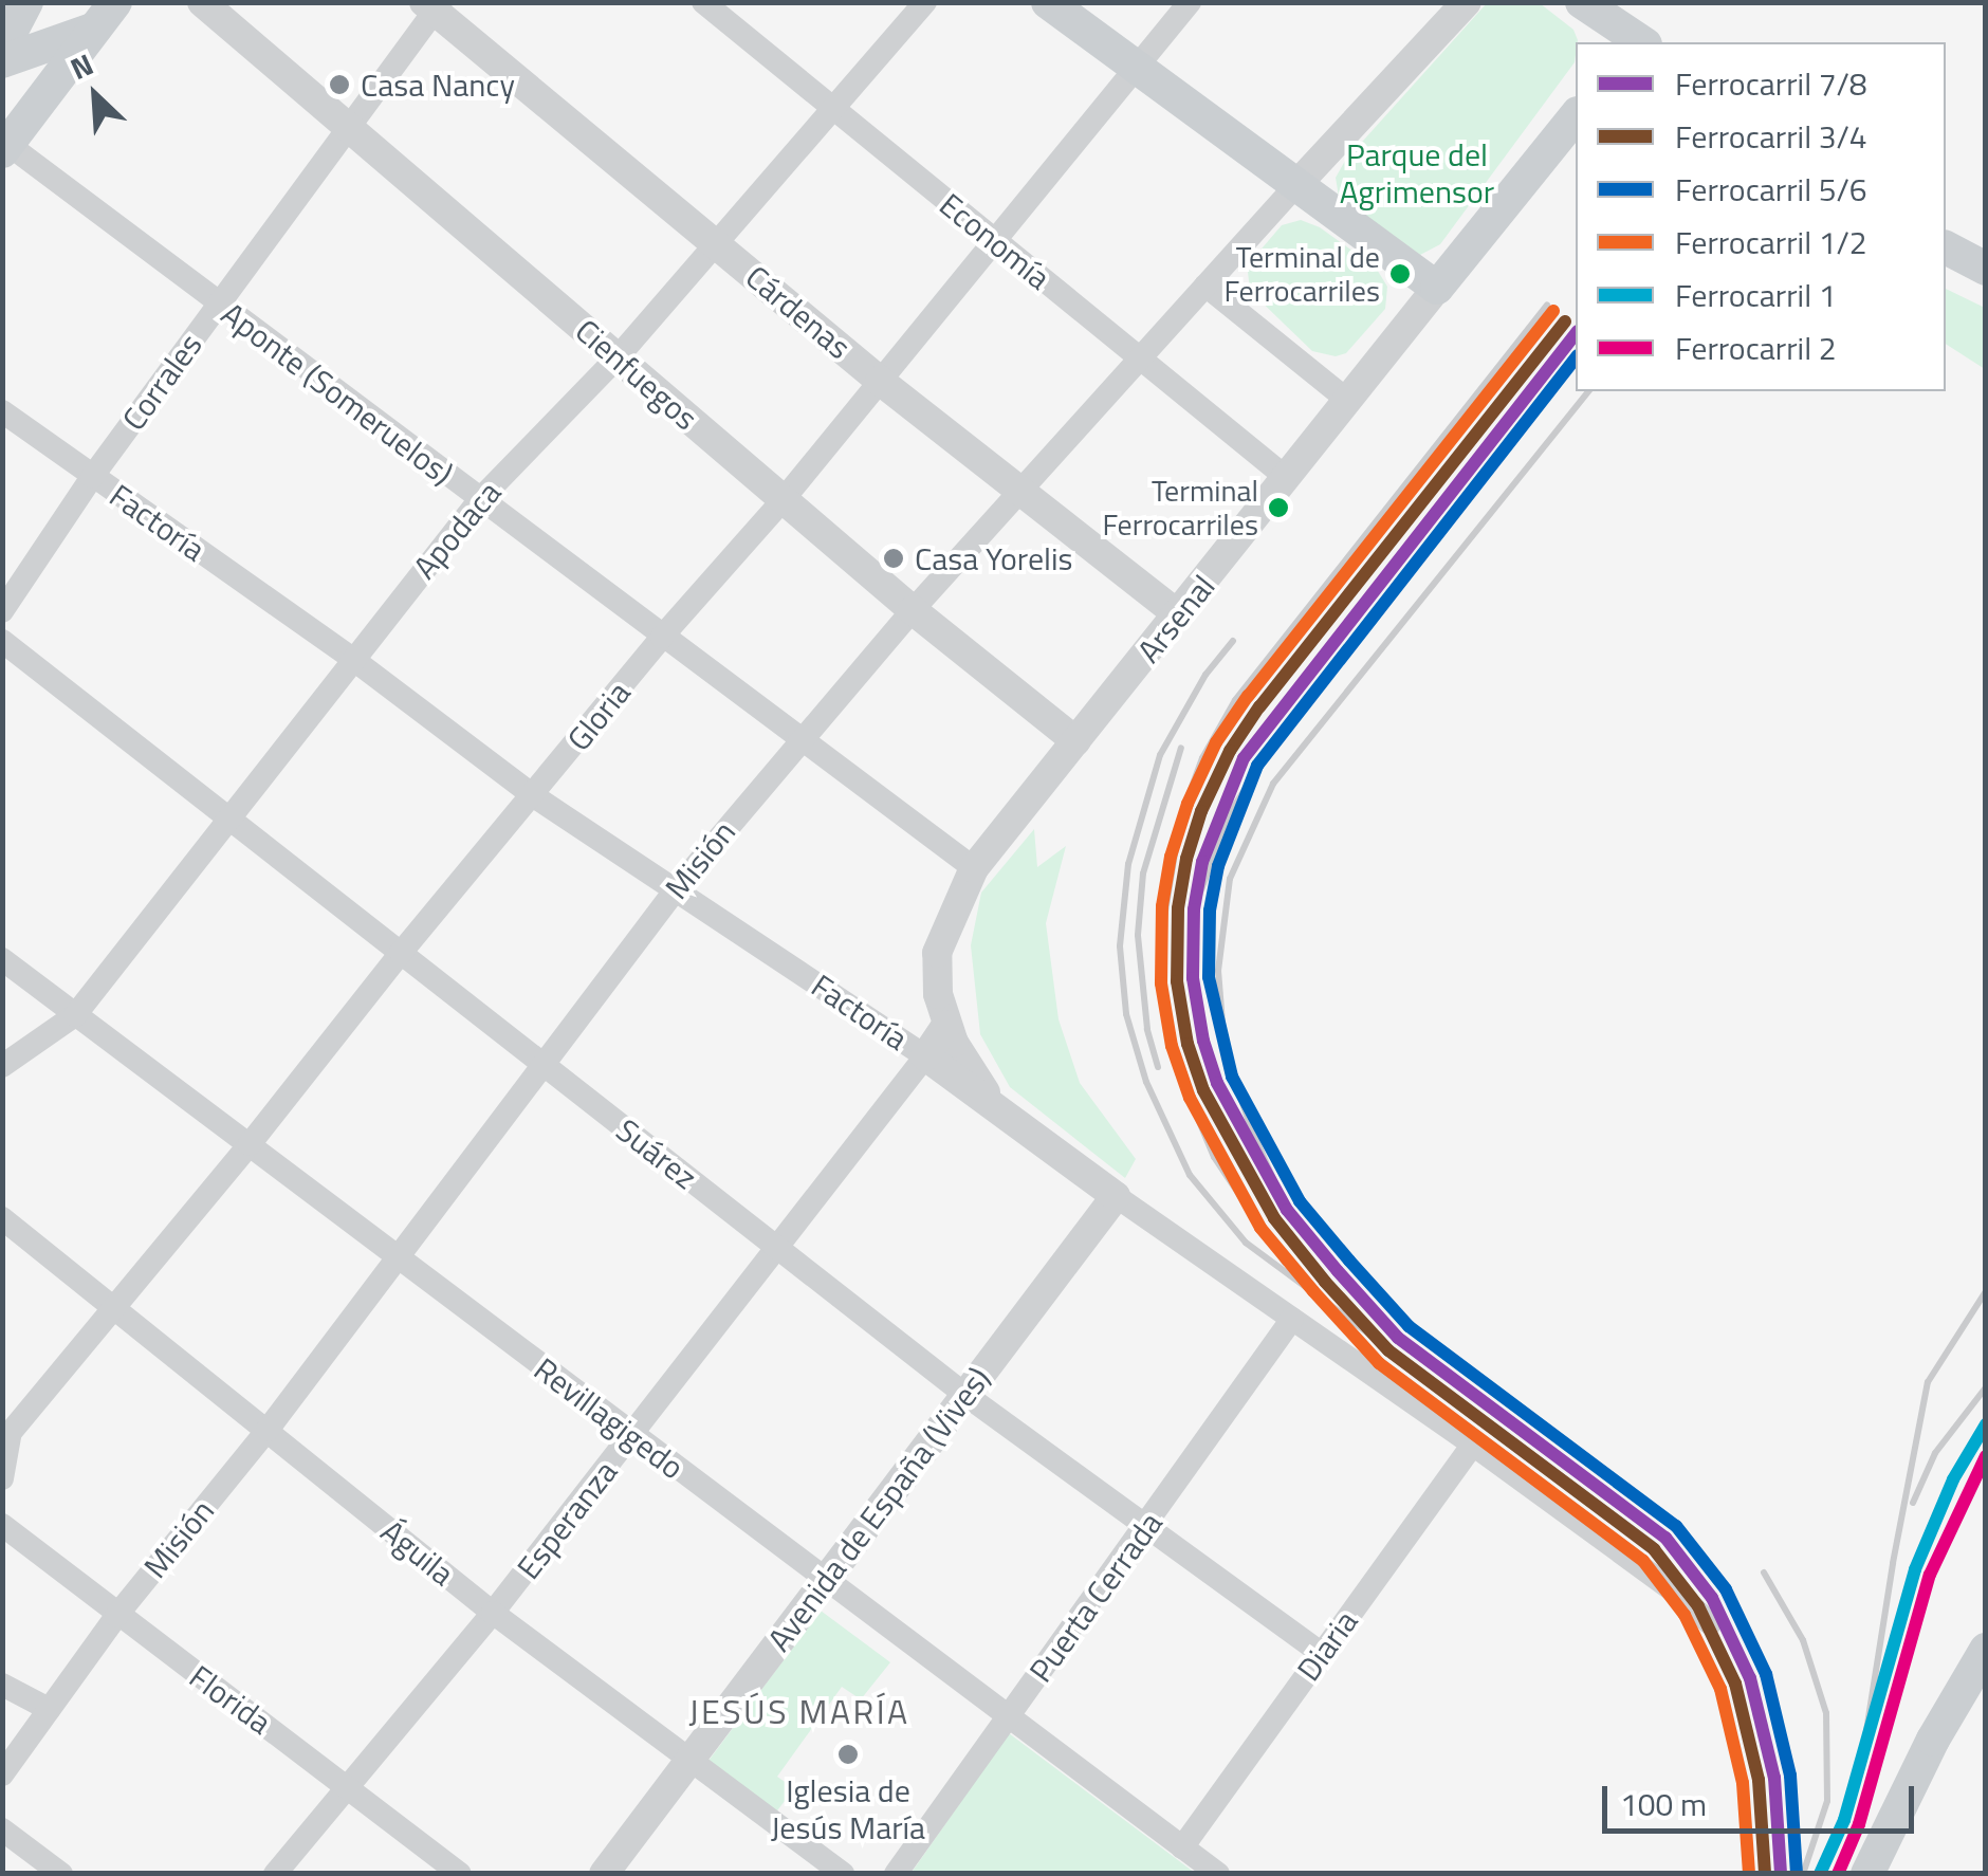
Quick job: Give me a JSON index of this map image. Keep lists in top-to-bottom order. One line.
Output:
{"streets":{"main road":["Arsenal"],"street":["Economía","Cárdenas","Cienfuegos","Corrales","Aponte (Someruelos)","Factoría","Apodaca","Gloria","Misión","Suárez","Revillagigedo","Avenida de España (Vives)","Esperanza","Águila","Puerta Cerrada","Diaria","Florida"]},"crossings":[["Economía","Apodaca"],["Economía","Arsenal"],["Economía","Gloria"],["Economía","Misión"],["Cárdenas","Corrales"],["Cárdenas","Apodaca"],["Cárdenas","Arsenal"],["Cárdenas","Gloria"],["Cárdenas","Misión"],["Cienfuegos","Corrales"],["Cienfuegos","Apodaca"],["Cienfuegos","Arsenal"],["Cienfuegos","Gloria"],["Cienfuegos","Misión"],["Corrales","Aponte (Someruelos)"],["Corrales","Factoría"],["Aponte (Someruelos)","Apodaca"],["Aponte (Someruelos)","Arsenal"],["Aponte (Someruelos)","Gloria"],["Aponte (Someruelos)","Misión"],["Factoría","Apodaca"],["Factoría","Arsenal"],["Factoría","Gloria"],["Factoría","Misión"],["Factoría","Avenida de España (Vives)"],["Factoría","Esperanza"],["Factoría","Puerta Cerrada"],["Factoría","Diaria"],["Apodaca","Suárez"],["Apodaca","Revillagigedo"],["Gloria","Suárez"],["Gloria","Revillagigedo"],["Gloria","Águila"],["Misión","Suárez"],["Misión","Revillagigedo"],["Misión","Águila"],["Misión","Florida"],["Suárez","Avenida de España (Vives)"],["Suárez","Esperanza"],["Suárez","Puerta Cerrada"],["Suárez","Diaria"],["Revillagigedo","Avenida de España (Vives)"],["Revillagigedo","Esperanza"],["Revillagigedo","Puerta Cerrada"],["Revillagigedo","Diaria"],["Avenida de España (Vives)","Águila"],["Esperanza","Águila"],["Esperanza","Florida"]],"districts":["JESÚS MARÍA"],"parks":["Parque del Agrimensor"],"places":["Casa Nancy","Terminal de Ferrocarriles","Terminal Ferrocarriles","Casa Yorelis","Iglesia de Jesús María"],"lines":["rail line 1/2","rail line 3/4","rail line 7/8","rail line 5/6","rail line 1","rail line 2"],"legend":["Ferrocarril 7/8","Ferrocarril 3/4","Ferrocarril 5/6","Ferrocarril 1/2","Ferrocarril 1","Ferrocarril 2"],"scale_bar":"100 m","north":"top left"}
